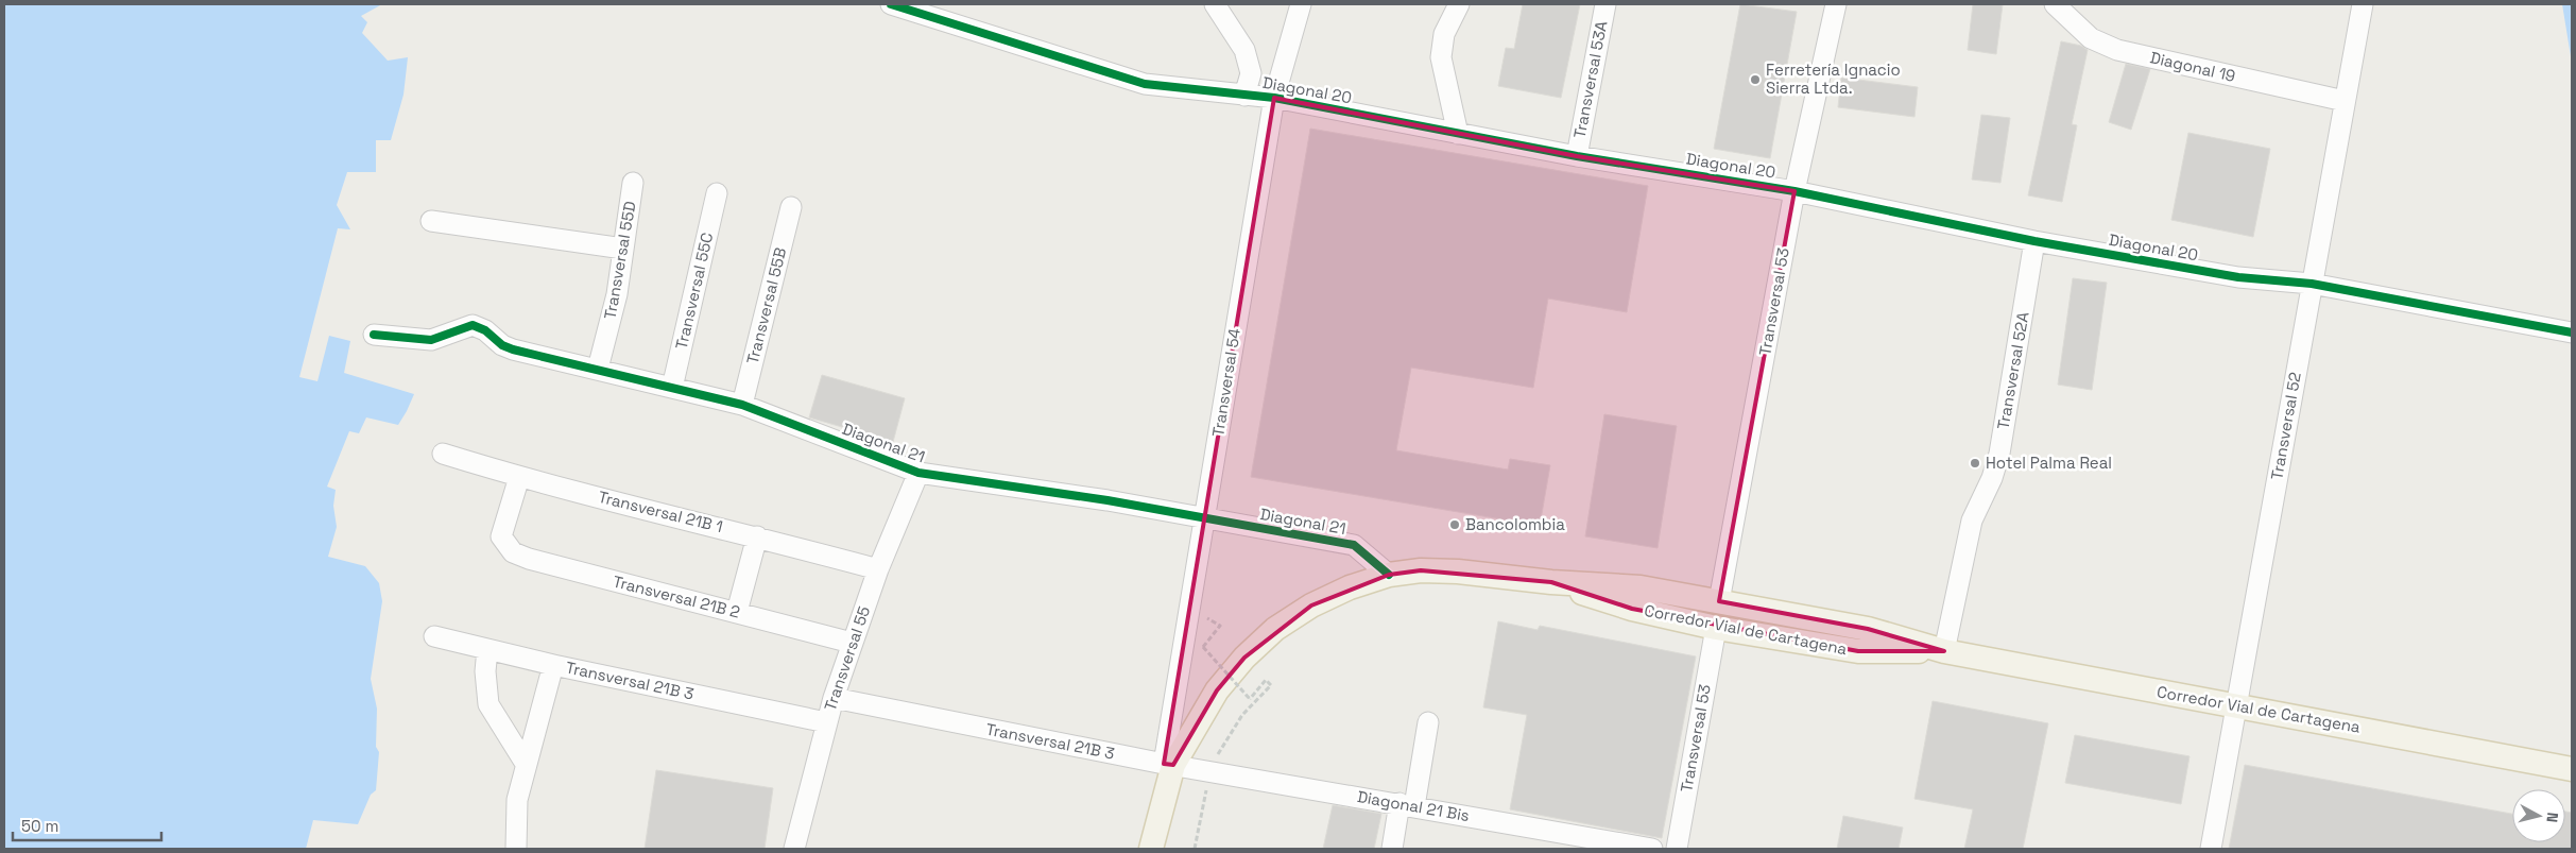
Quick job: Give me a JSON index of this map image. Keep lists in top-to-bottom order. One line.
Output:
{"streets":{"main road":["Corredor Vial de Cartagena"],"street":["Diagonal 19","Transversal 53A","Diagonal 20","Transversal 55D","Transversal 55C","Transversal 53","Transversal 55B","Transversal 52A","Transversal 54","Transversal 52","Diagonal 21","Transversal 21B 1","Transversal 21B 2","Transversal 55","Transversal 21B 3","Diagonal 21 Bis"]},"crossings":[["Diagonal 19","Transversal 52"],["Transversal 53A","Diagonal 20"],["Diagonal 20","Transversal 53"],["Diagonal 20","Transversal 52A"],["Diagonal 20","Transversal 54"],["Diagonal 20","Transversal 52"],["Transversal 55D","Diagonal 21"],["Transversal 55C","Diagonal 21"],["Transversal 53","Corredor Vial de Cartagena"],["Transversal 55B","Diagonal 21"],["Transversal 52A","Corredor Vial de Cartagena"],["Transversal 54","Diagonal 21"],["Transversal 54","Corredor Vial de Cartagena"],["Transversal 54","Transversal 21B 3"],["Transversal 54","Diagonal 21 Bis"],["Transversal 52","Corredor Vial de Cartagena"],["Diagonal 21","Corredor Vial de Cartagena"],["Diagonal 21","Transversal 55"],["Transversal 21B 1","Transversal 21B 2"],["Transversal 21B 1","Transversal 55"],["Transversal 21B 2","Transversal 55"],["Corredor Vial de Cartagena","Transversal 21B 3"],["Corredor Vial de Cartagena","Diagonal 21 Bis"],["Transversal 55","Transversal 21B 3"],["Transversal 21B 3","Diagonal 21 Bis"]],"places":["Ferretería Ignacio Sierra Ltda.","Hotel Palma Real","Bancolombia"],"scale_bar":"50 m","north":"right"}
